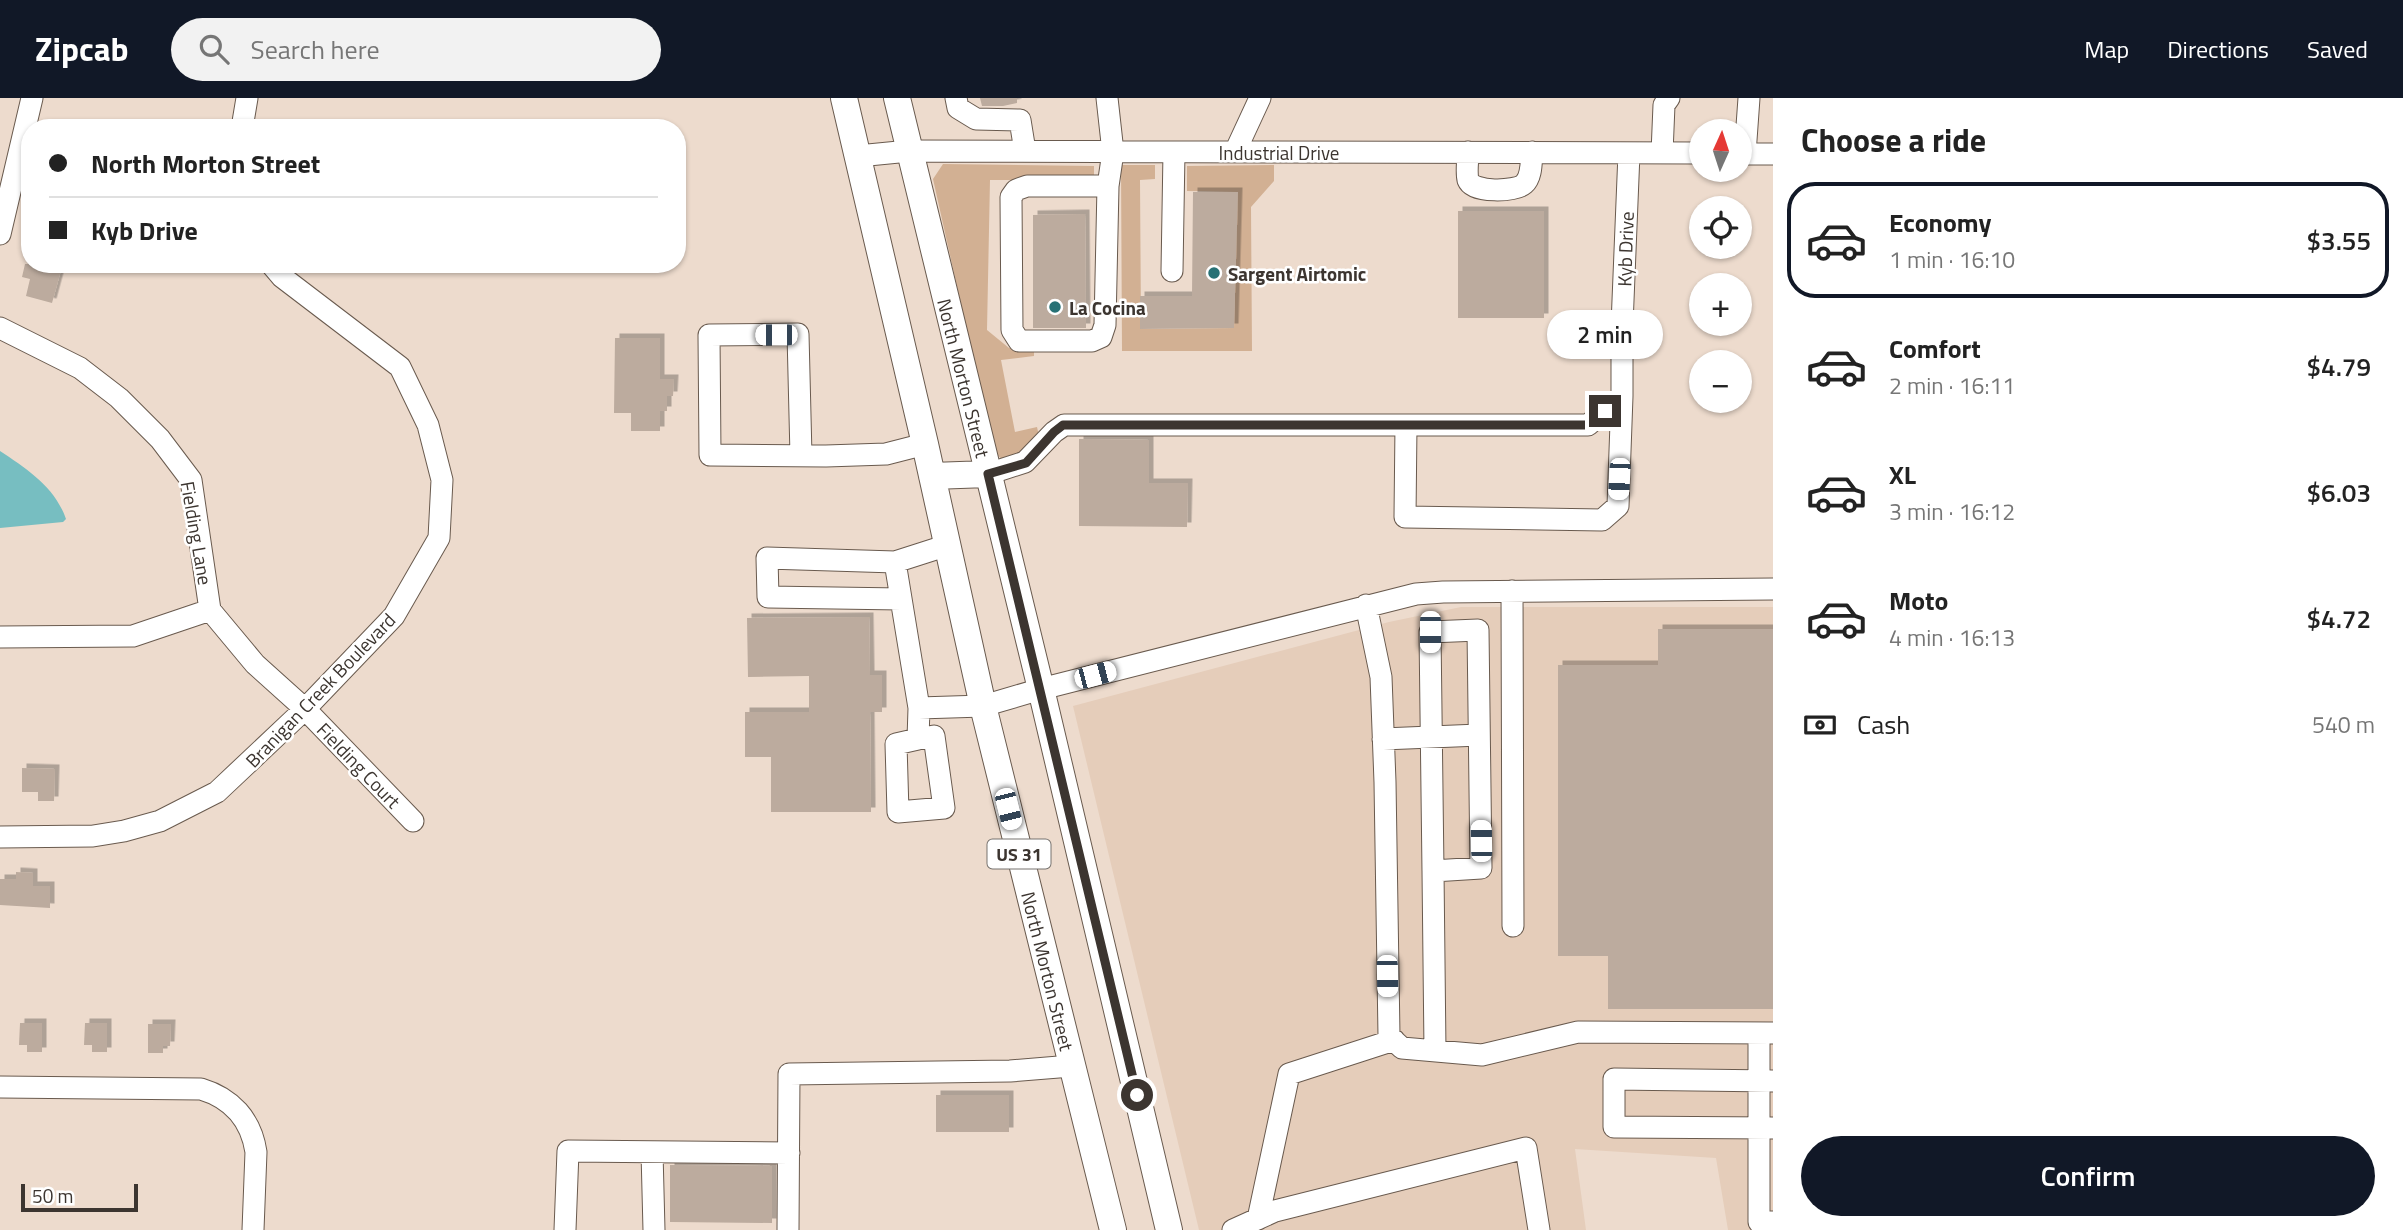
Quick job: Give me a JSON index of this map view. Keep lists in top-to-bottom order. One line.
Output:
{"streets":{"main road":["North Morton Street","US 31"],"street":["Industrial Drive","Kyb Drive","Fielding Lane","Branigan Creek Boulevard","Fielding Court"]},"crossings":[["Industrial Drive","Kyb Drive"],["Industrial Drive","North Morton Street"],["Fielding Lane","Branigan Creek Boulevard"],["Fielding Lane","Fielding Court"],["Branigan Creek Boulevard","Fielding Court"]],"places":["Sargent Airtomic","La Cocina"],"scale_bar":"50 m","north":"top","page":{"header":"Zipcab","search":"Search here","nav":["Map","Directions","Saved"],"heading":"Choose a ride","map_buttons":["+","−"],"banner":["North Morton Street","Kyb Drive"],"list":[{"name":"Economy","note":"1 min · 16:10","value":"$3.55"},{"name":"Comfort","note":"2 min · 16:11","value":"$4.79"},{"name":"XL","note":"3 min · 16:12","value":"$6.03"},{"name":"Moto","note":"4 min · 16:13","value":"$4.72"}],"bubble":"2 min","pay":["Cash","540 m"],"buttons":"Confirm","scale":"50 m"}}
